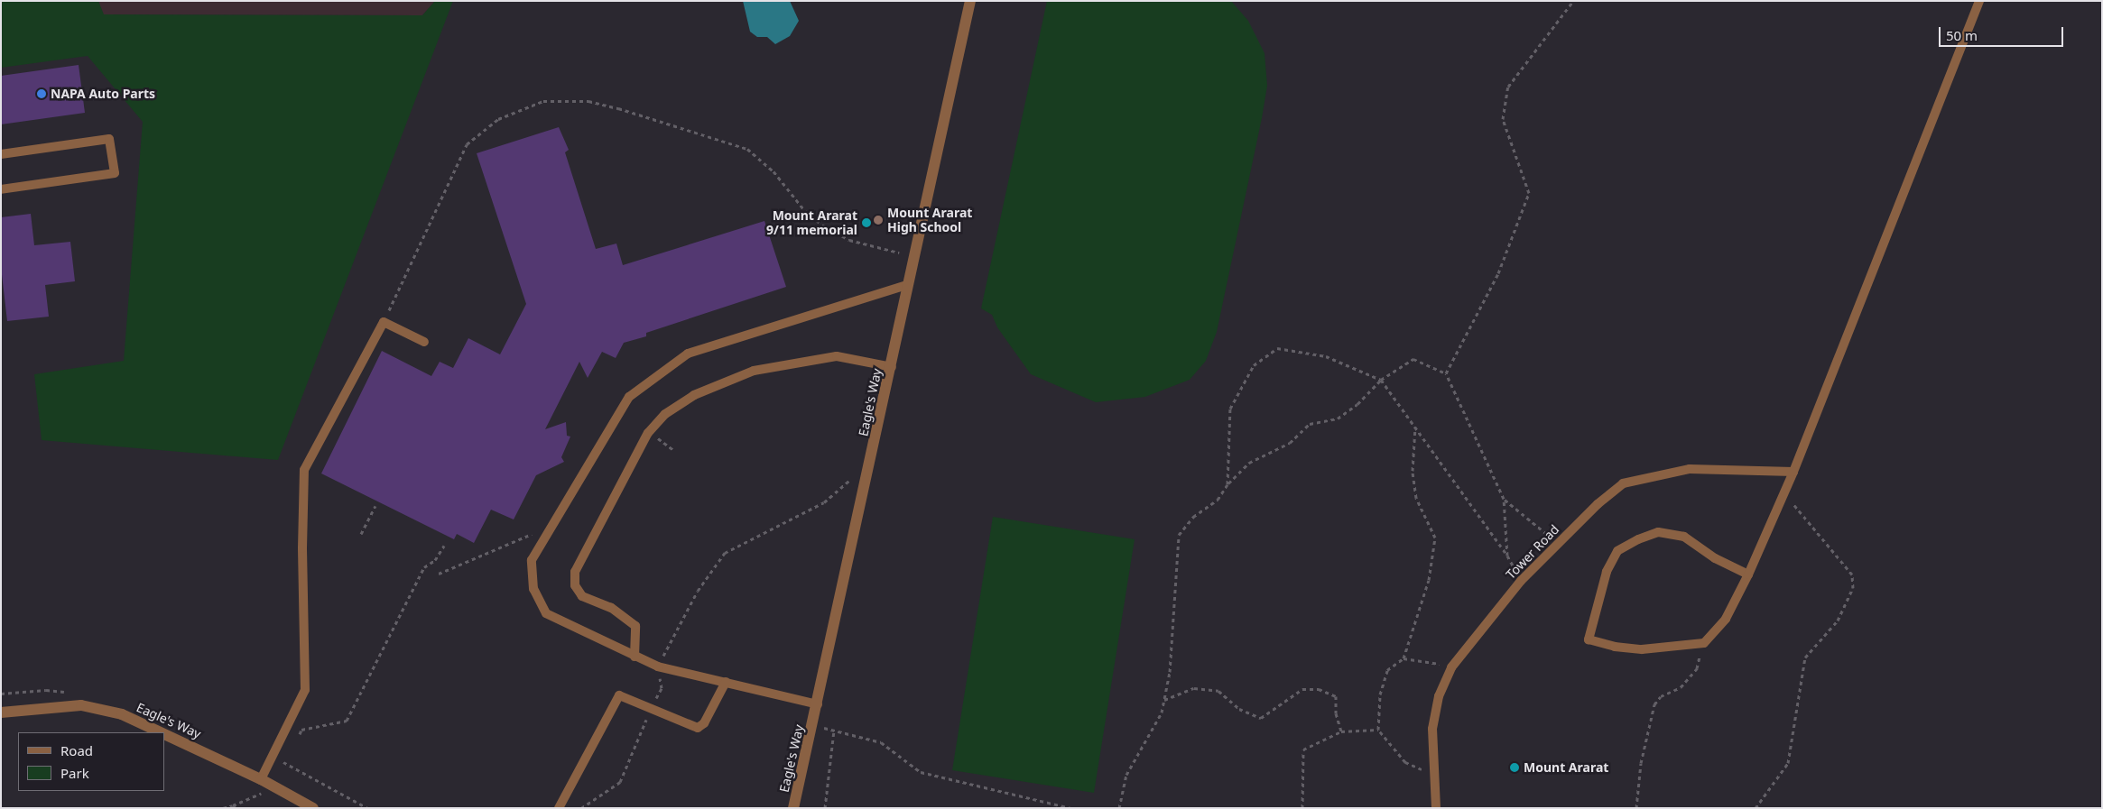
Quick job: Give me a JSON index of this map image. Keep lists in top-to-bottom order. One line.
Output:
{"streets":{"street":["Eagle's Way"],"lane":["Tower Road"]},"places":["NAPA Auto Parts","Mount Ararat High School","Mount Ararat 9/11 memorial","Mount Ararat"],"legend":["Road","Park"],"scale_bar":"50 m"}
